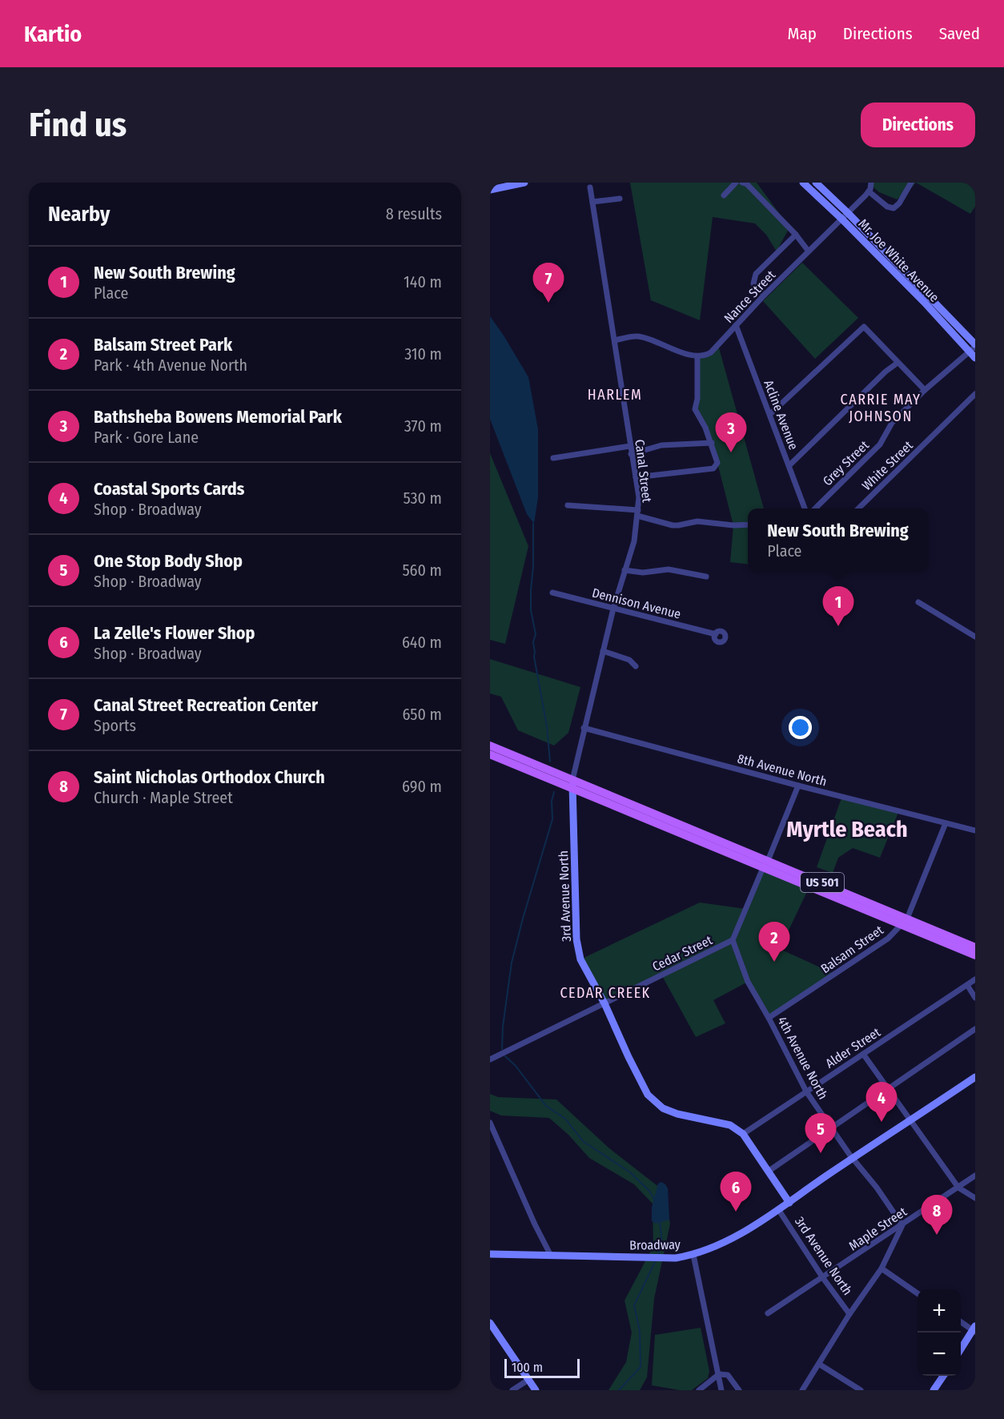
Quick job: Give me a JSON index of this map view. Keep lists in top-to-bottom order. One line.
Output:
{"streets":{"main road":["Mr. Joe White Avenue","US 501","3rd Avenue North","Broadway"],"street":["Nance Street","Acline Avenue","Grey Street","White Street","Canal Street","Dennison Avenue","8th Avenue North","Balsam Street","Cedar Street","Alder Street","4th Avenue North","Maple Street"]},"crossings":[["Mr. Joe White Avenue","Nance Street"],["Mr. Joe White Avenue","Grey Street"],["Nance Street","Acline Avenue"],["Canal Street","Dennison Avenue"],["Canal Street","8th Avenue North"],["Canal Street","US 501"],["Canal Street","3rd Avenue North"],["8th Avenue North","Balsam Street"],["8th Avenue North","Cedar Street"],["US 501","3rd Avenue North"],["US 501","Balsam Street"],["US 501","Cedar Street"],["3rd Avenue North","Cedar Street"],["3rd Avenue North","Alder Street"],["3rd Avenue North","Maple Street"],["3rd Avenue North","Broadway"],["Balsam Street","4th Avenue North"],["Cedar Street","4th Avenue North"],["Alder Street","4th Avenue North"],["4th Avenue North","Maple Street"],["4th Avenue North","Broadway"]],"districts":["HARLEM","CARRIE MAY JOHNSON","Myrtle Beach","CEDAR CREEK"],"scale_bar":"100 m","page":{"header":"Kartio","nav":["Map","Directions","Saved"],"buttons":"Directions","title":"Find us","heading":["Nearby","8 results"],"list":[{"mark":"1","name":"New South Brewing","note":"Place","value":"140 m"},{"mark":"2","name":"Balsam Street Park","note":"Park · 4th Avenue North","value":"310 m"},{"mark":"3","name":"Bathsheba Bowens Memorial Park","note":"Park · Gore Lane","value":"370 m"},{"mark":"4","name":"Coastal Sports Cards","note":"Shop · Broadway","value":"530 m"},{"mark":"5","name":"One Stop Body Shop","note":"Shop · Broadway","value":"560 m"},{"mark":"6","name":"La Zelle's Flower Shop","note":"Shop · Broadway","value":"640 m"},{"mark":"7","name":"Canal Street Recreation Center","note":"Sports","value":"650 m"},{"mark":"8","name":"Saint Nicholas Orthodox Church","note":"Church · Maple Street","value":"690 m"}],"pins":["7","3","1","2","4","5","6","8"],"popup":["New South Brewing","Place"],"map_buttons":["+","−"],"scale":"100 m"}}
